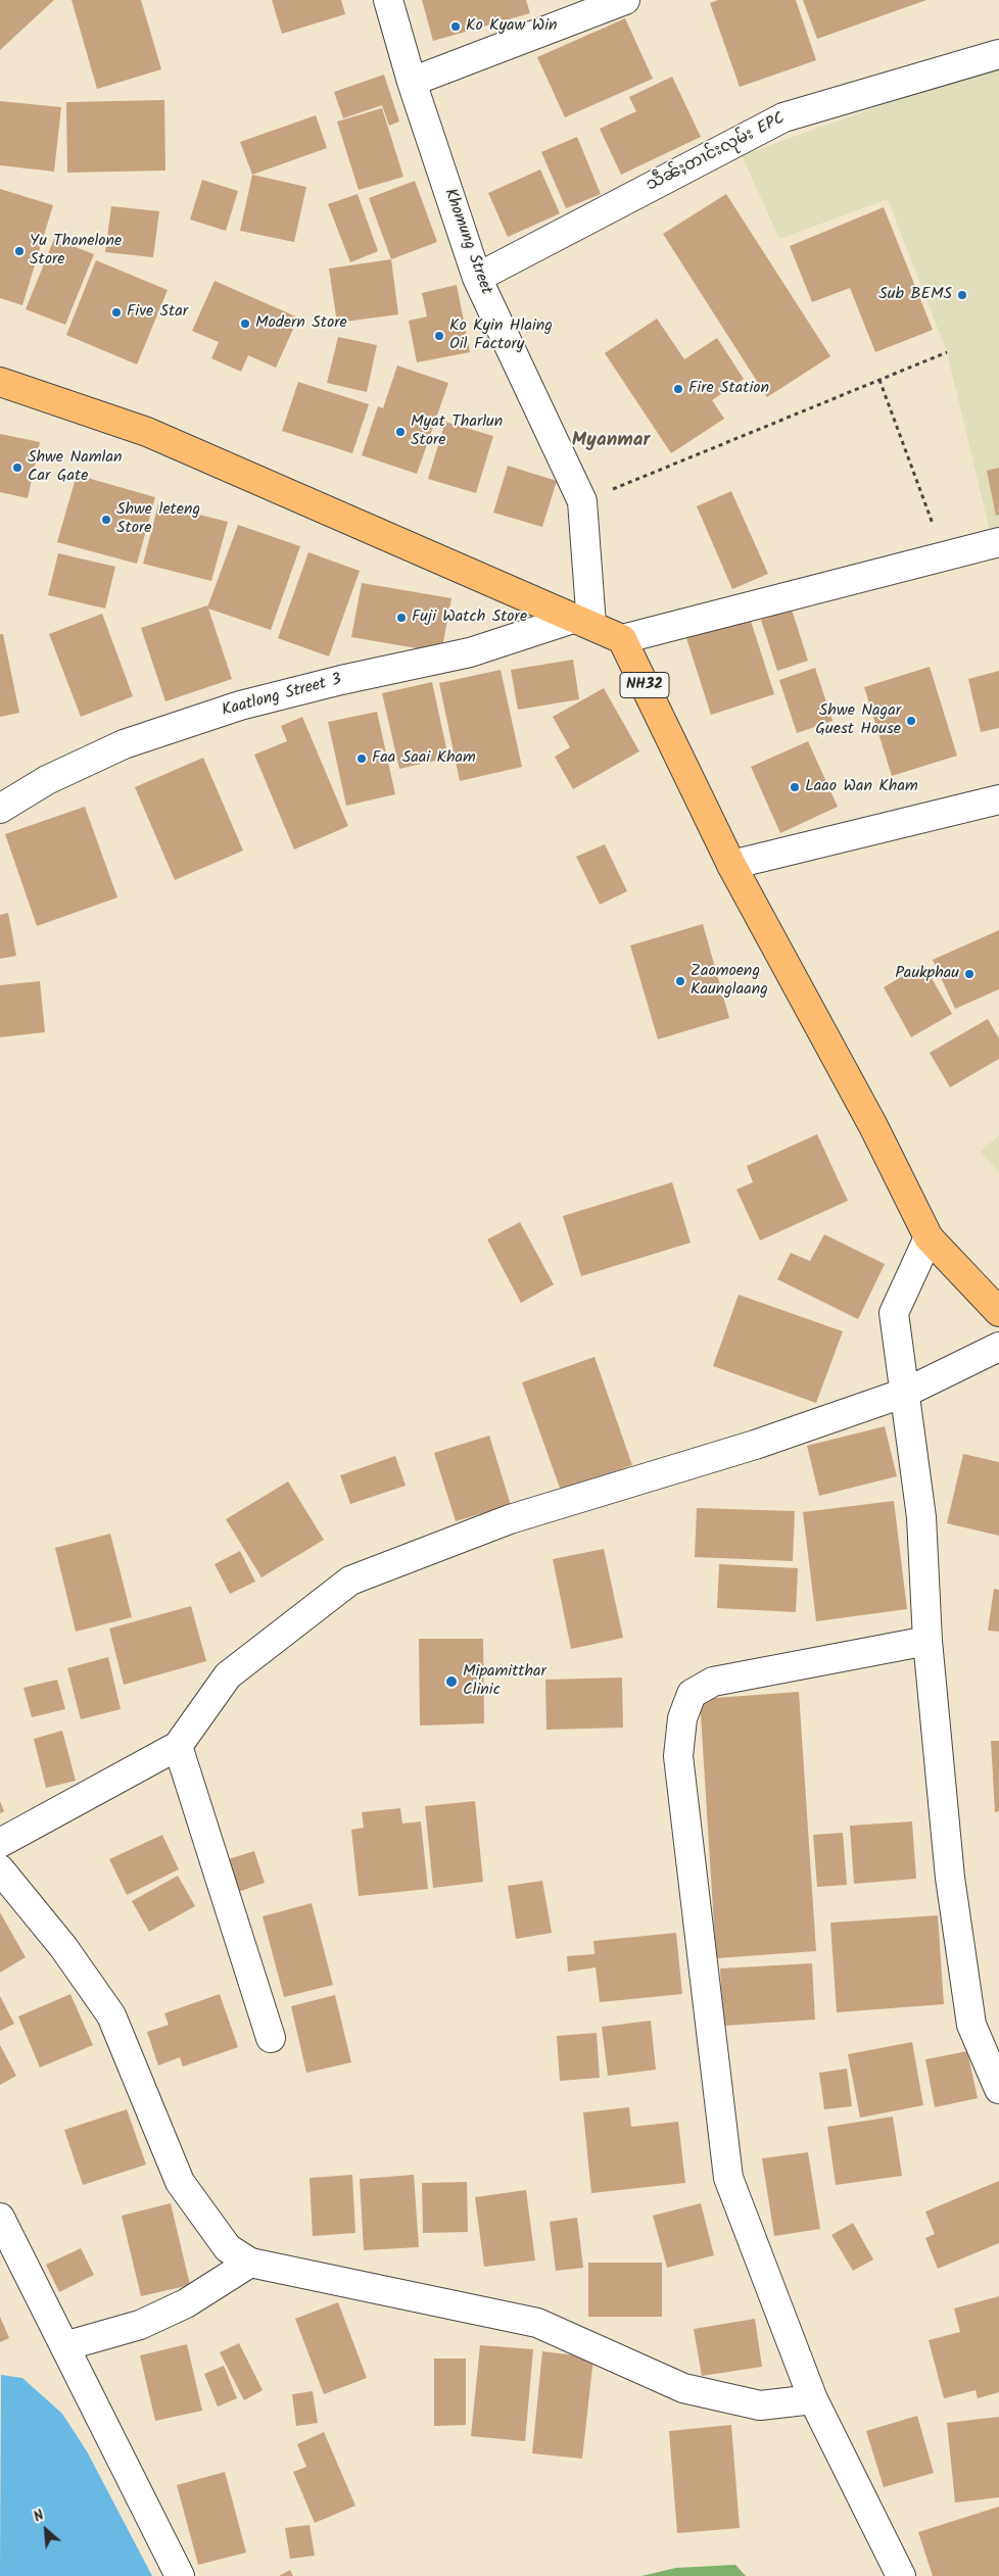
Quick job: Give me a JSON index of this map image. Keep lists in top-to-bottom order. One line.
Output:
{"streets":{"highway":["NH32"],"street":["သဵၼ်ႈတၢင်းလုမ်း EPC","Khomung Street","Kaatlong Street 3"]},"crossings":[["သဵၼ်ႈတၢင်းလုမ်း EPC","Khomung Street"],["Khomung Street","Kaatlong Street 3"]],"districts":["Myanmar"],"places":["Ko Kyaw Win","Yu Thonelone Store","Sub BEMS","Five Star","Modern Store","Ko Kyin Hlaing Oil Factory","Fire Station","Myat Tharlun Store","Shwe Namlan Car Gate","Shwe leteng Store","Fuji Watch Store","Shwe Nagar Guest House","Faa Saai Kham","Laao Wan Kham","Paukphau","Zaomoeng Kaunglaang","Mipamitthar Clinic"],"north":"top left"}
